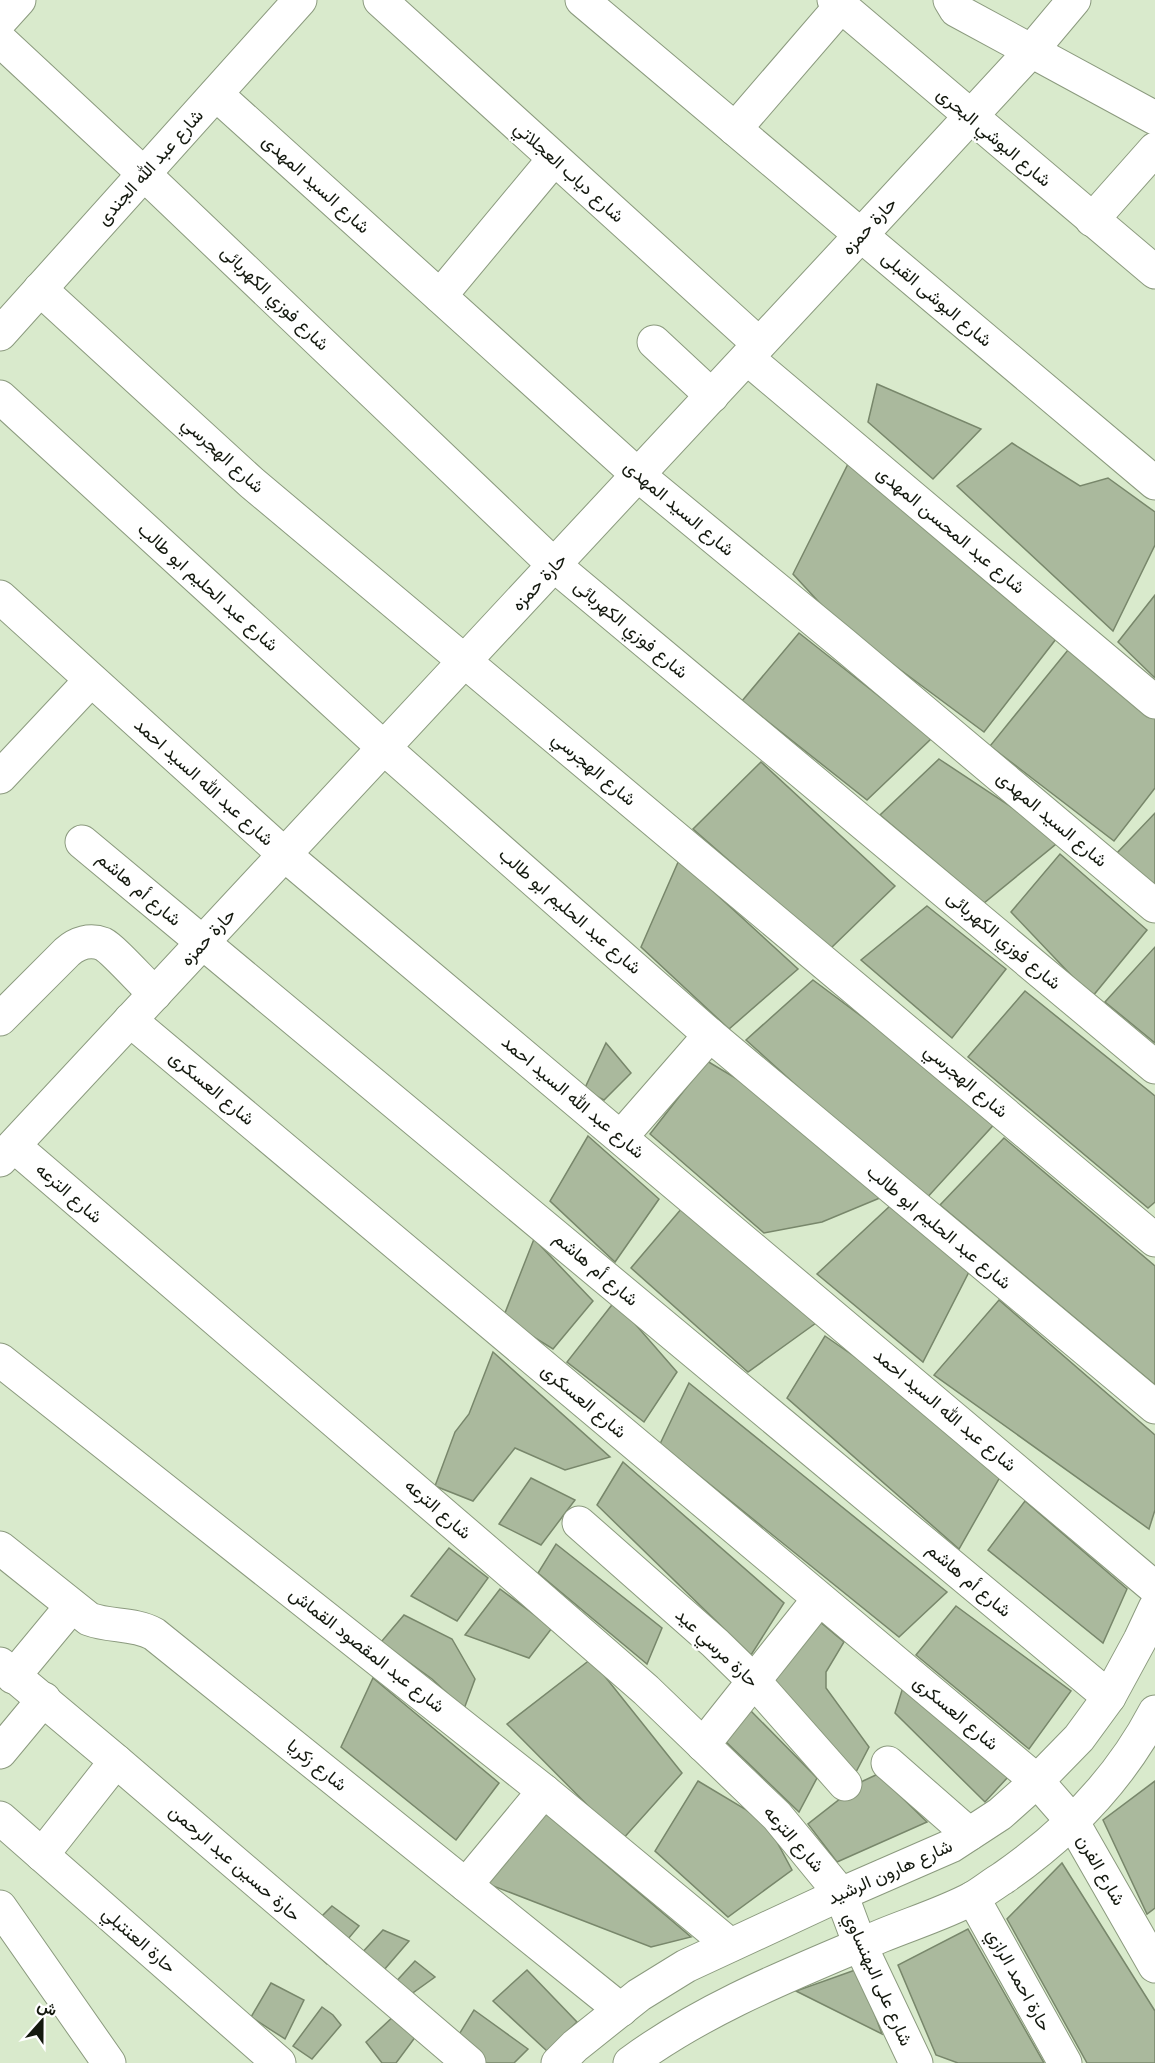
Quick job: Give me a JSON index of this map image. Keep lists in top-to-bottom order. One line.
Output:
{"streets":{"street":["شارع البوشي البحرى","شارع عبد الله الجندى","شارع دياب العجلاتي","شارع السيد المهدى","حارة حمزه","شارع فوزي الكهربائى","شارع البوشى القبلى","شارع الهجرسي","شارع عبد المحسن المهدى","شارع عبد الحليم ابو طالب","شارع عبد الله السيد احمد","شارع أم هاشم","شارع العسكرى","شارع الترعه","حارة مرسي عيد","شارع عبد المقصود القماش","شارع زكريا","حارة حسين عبد الرحمن","شارع الفرن","شارع هارون الرشيد","حارة العنتبلي","شارع على البهنساوي","حارة احمد الرازي"]},"crossings":[["شارع البوشي البحرى","حارة حمزه"],["شارع عبد الله الجندى","شارع السيد المهدى"],["شارع عبد الله الجندى","شارع فوزي الكهربائى"],["شارع عبد الله الجندى","شارع الهجرسي"],["شارع دياب العجلاتي","حارة حمزه"],["شارع دياب العجلاتي","شارع عبد المحسن المهدى"],["شارع السيد المهدى","حارة حمزه"],["حارة حمزه","شارع فوزي الكهربائى"],["حارة حمزه","شارع البوشى القبلى"],["حارة حمزه","شارع الهجرسي"],["حارة حمزه","شارع عبد المحسن المهدى"],["حارة حمزه","شارع عبد الحليم ابو طالب"],["حارة حمزه","شارع عبد الله السيد احمد"],["حارة حمزه","شارع أم هاشم"],["حارة حمزه","شارع العسكرى"],["حارة حمزه","شارع الترعه"],["شارع أم هاشم","شارع هارون الرشيد"],["شارع العسكرى","شارع الفرن"],["شارع العسكرى","شارع هارون الرشيد"],["شارع الترعه","شارع هارون الرشيد"],["شارع الترعه","شارع على البهنساوي"],["شارع عبد المقصود القماش","شارع هارون الرشيد"],["شارع زكريا","شارع هارون الرشيد"],["شارع الفرن","شارع هارون الرشيد"],["شارع هارون الرشيد","شارع على البهنساوي"]],"north":"top"}
